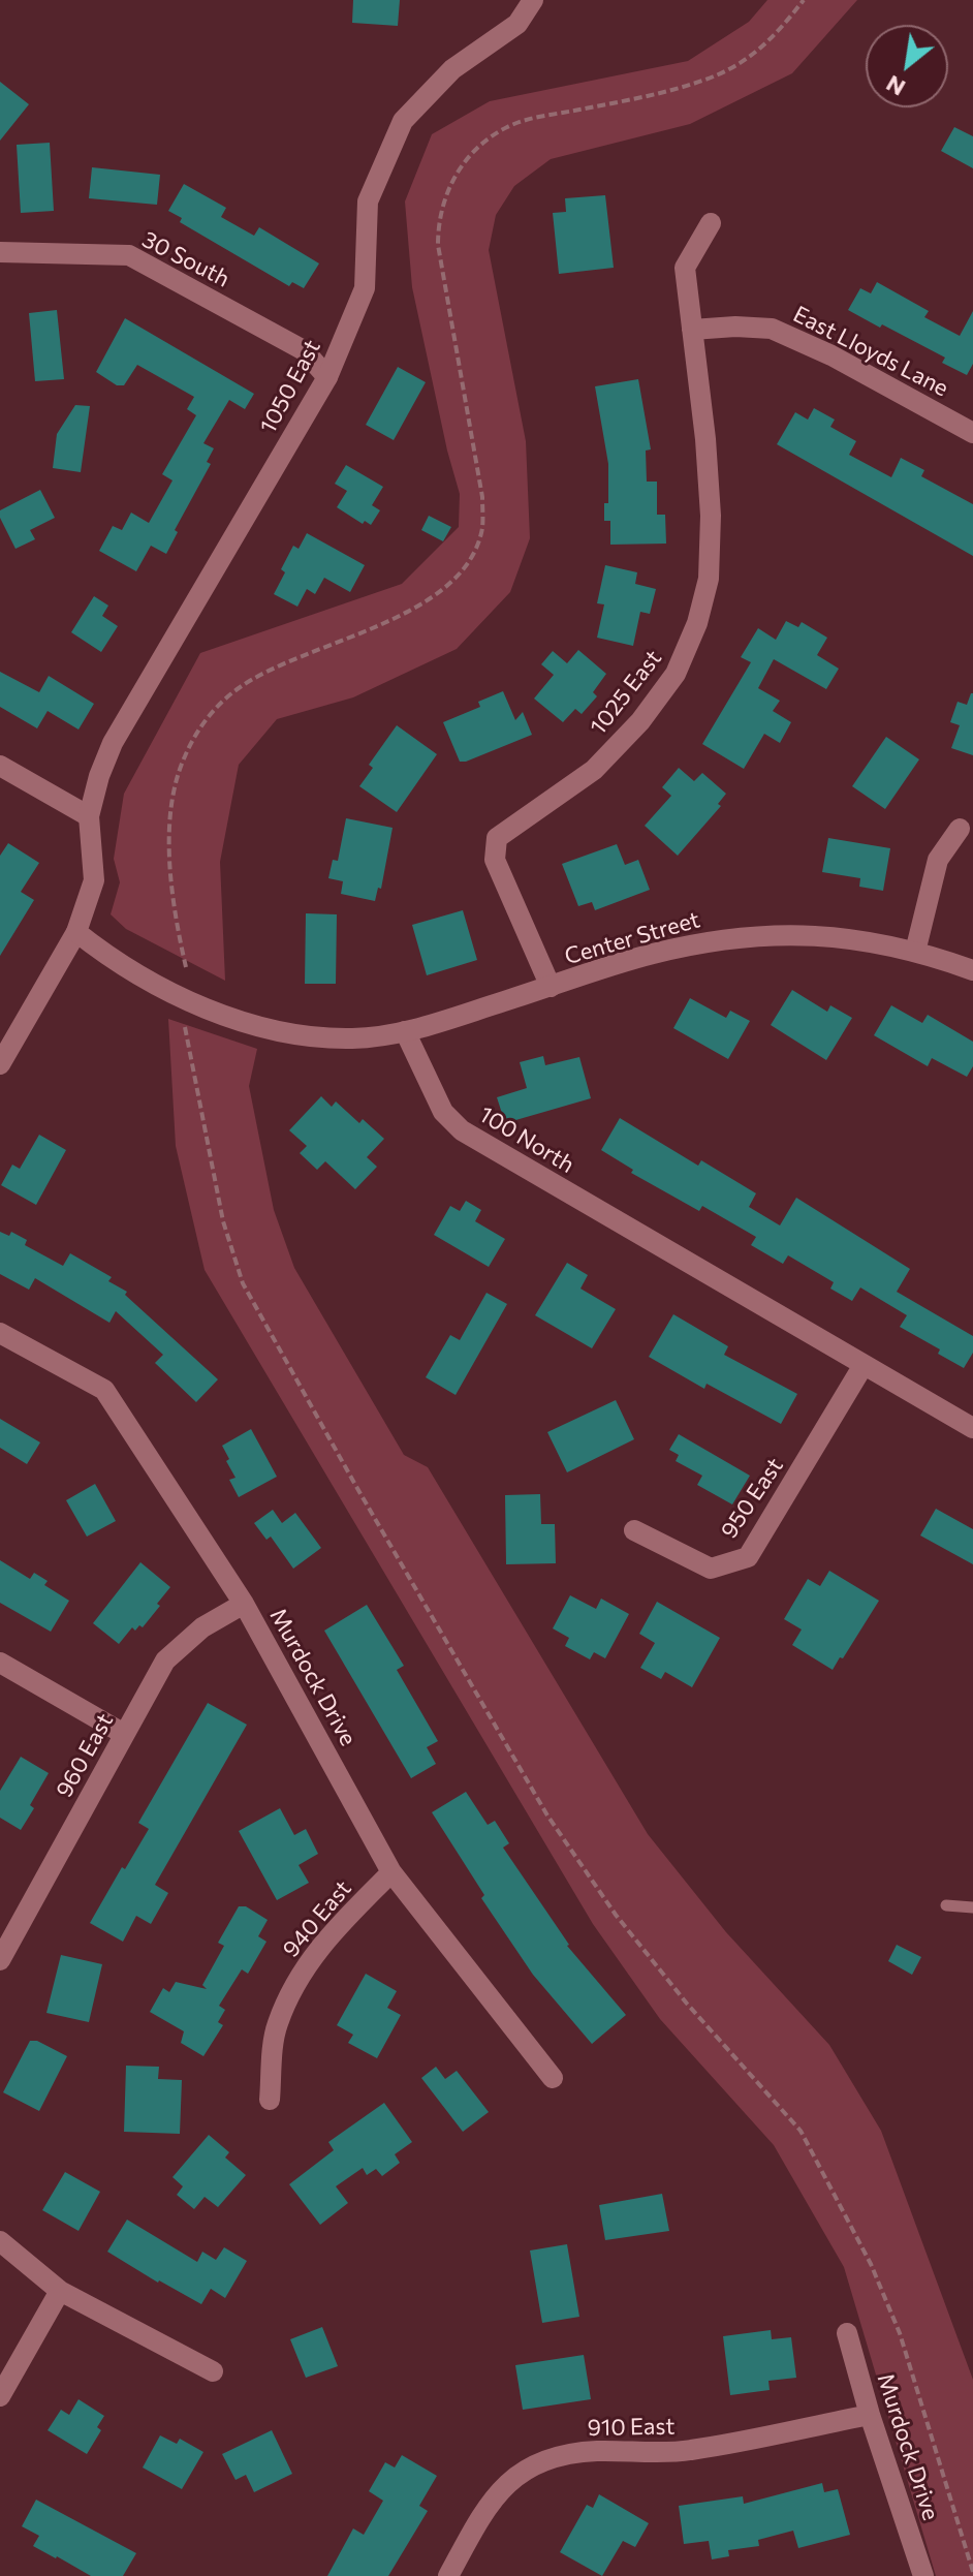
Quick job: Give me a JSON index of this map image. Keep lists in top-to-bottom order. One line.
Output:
{"streets":{"street":["30 South","East Lloyds Lane","1050 East","1025 East","Center Street","100 North","950 East","Murdock Drive","960 East","940 East","910 East"]},"crossings":[["30 South","1050 East"],["East Lloyds Lane","1025 East"],["1025 East","Center Street"],["Center Street","100 North"],["100 North","950 East"],["Murdock Drive","960 East"],["Murdock Drive","940 East"],["Murdock Drive","910 East"]],"north":"bottom left"}
